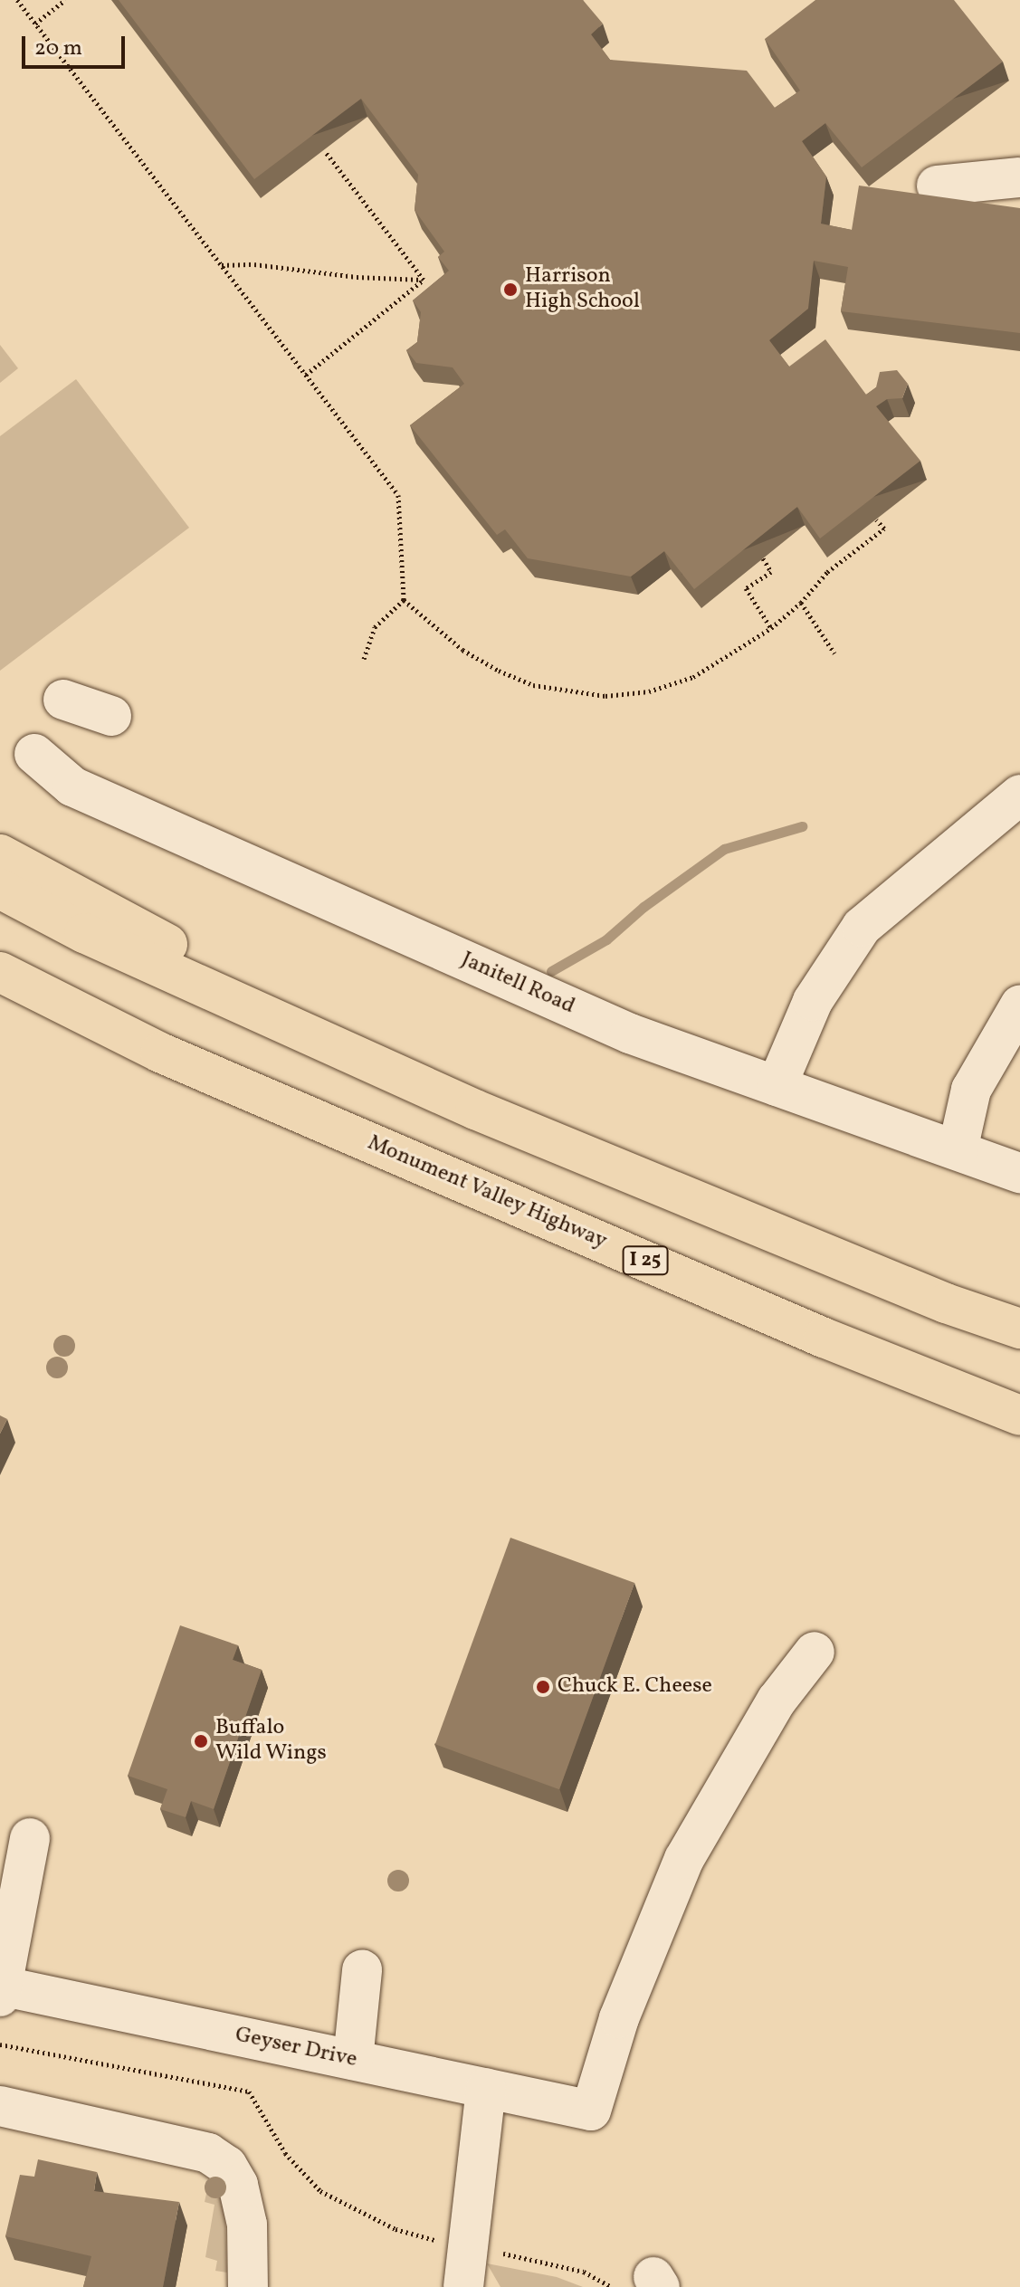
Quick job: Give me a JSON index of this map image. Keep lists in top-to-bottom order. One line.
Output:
{"streets":{"highway":["Monument Valley Highway","I 25"],"street":["Janitell Road","Geyser Drive"]},"places":["Harrison High School","Chuck E. Cheese","Buffalo Wild Wings"],"scale_bar":"20 m"}
